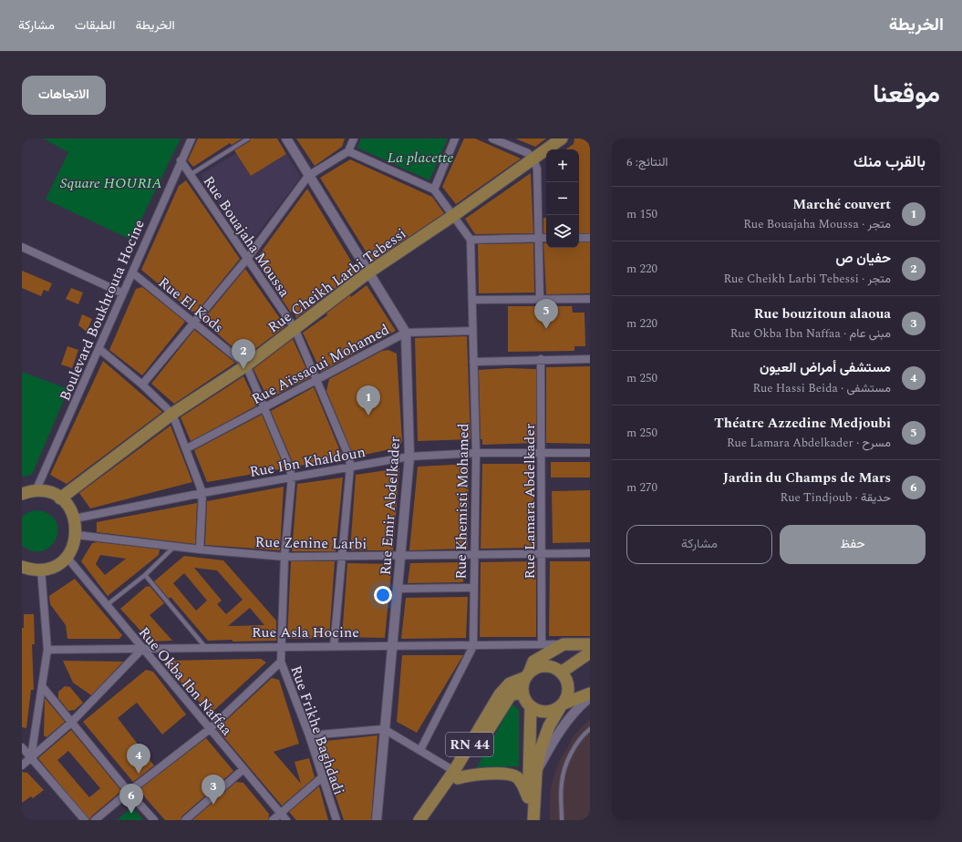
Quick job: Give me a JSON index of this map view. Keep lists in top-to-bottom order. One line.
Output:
{"streets":{"main road":["Rue Cheikh Larbi Tebessi","Rue Asla Hocine","RN 44"],"street":["Rue Bouajaha Moussa","Rue El Kods","Boulevard Boukhtouta Hocine","Rue Aïssaoui Mohamed","Rue Ibn Khaldoun","Rue Khemisti Mohamed","Rue Lamara Abdelkader","Rue Emir Abdelkader","Rue Zenine Larbi","Rue Okba Ibn Naffaa","Rue Frikhe Baghdadi"]},"crossings":[["Rue Bouajaha Moussa","Rue Cheikh Larbi Tebessi"],["Rue Bouajaha Moussa","Boulevard Boukhtouta Hocine"],["Rue Bouajaha Moussa","Rue Aïssaoui Mohamed"],["Rue Bouajaha Moussa","Rue Ibn Khaldoun"],["Rue Bouajaha Moussa","Rue Zenine Larbi"],["Rue Bouajaha Moussa","Rue Asla Hocine"],["Rue Cheikh Larbi Tebessi","Rue El Kods"],["Rue Cheikh Larbi Tebessi","Rue Emir Abdelkader"],["Rue El Kods","Boulevard Boukhtouta Hocine"],["Rue El Kods","Rue Aïssaoui Mohamed"],["Rue El Kods","Rue Ibn Khaldoun"],["Rue El Kods","Rue Zenine Larbi"],["Rue El Kods","Rue Asla Hocine"],["Rue El Kods","Rue Frikhe Baghdadi"],["Rue Aïssaoui Mohamed","Rue Khemisti Mohamed"],["Rue Aïssaoui Mohamed","Rue Emir Abdelkader"],["Rue Ibn Khaldoun","Rue Khemisti Mohamed"],["Rue Ibn Khaldoun","Rue Lamara Abdelkader"],["Rue Ibn Khaldoun","Rue Emir Abdelkader"],["Rue Khemisti Mohamed","Rue Zenine Larbi"],["Rue Khemisti Mohamed","Rue Asla Hocine"],["Rue Lamara Abdelkader","Rue Zenine Larbi"],["Rue Lamara Abdelkader","Rue Asla Hocine"],["Rue Emir Abdelkader","Rue Zenine Larbi"],["Rue Emir Abdelkader","Rue Asla Hocine"],["Rue Asla Hocine","Rue Okba Ibn Naffaa"],["Rue Asla Hocine","Rue Frikhe Baghdadi"]],"parks":["La placette","Square HOURIA"],"page":{"header":"الخريطة","nav":["الخريطة","الطبقات","مشاركة"],"title":"موقعنا","buttons":["الاتجاهات",["حفظ","مشاركة"]],"heading":["بالقرب منك","النتائج: 6"],"map_buttons":["+","−"],"list":[{"mark":"1","name":"Marché couvert","note":"متجر · Rue Bouajaha Moussa","value":"150 m"},{"mark":"2","name":"حفيان ص","note":"متجر · Rue Cheikh Larbi Tebessi","value":"220 m"},{"mark":"3","name":"Rue bouzitoun alaoua","note":"مبنى عام · Rue Okba Ibn Naffaa","value":"220 m"},{"mark":"4","name":"مستشفى أمراض العيون","note":"مستشفى · Rue Hassi Beida","value":"250 m"},{"mark":"5","name":"Théatre Azzedine Medjoubi","note":"مسرح · Rue Lamara Abdelkader","value":"250 m"},{"mark":"6","name":"Jardin du Champs de Mars","note":"حديقة · Rue Tindjoub","value":"270 m"}],"pins":["5","2","1","4","3","6"]}}
